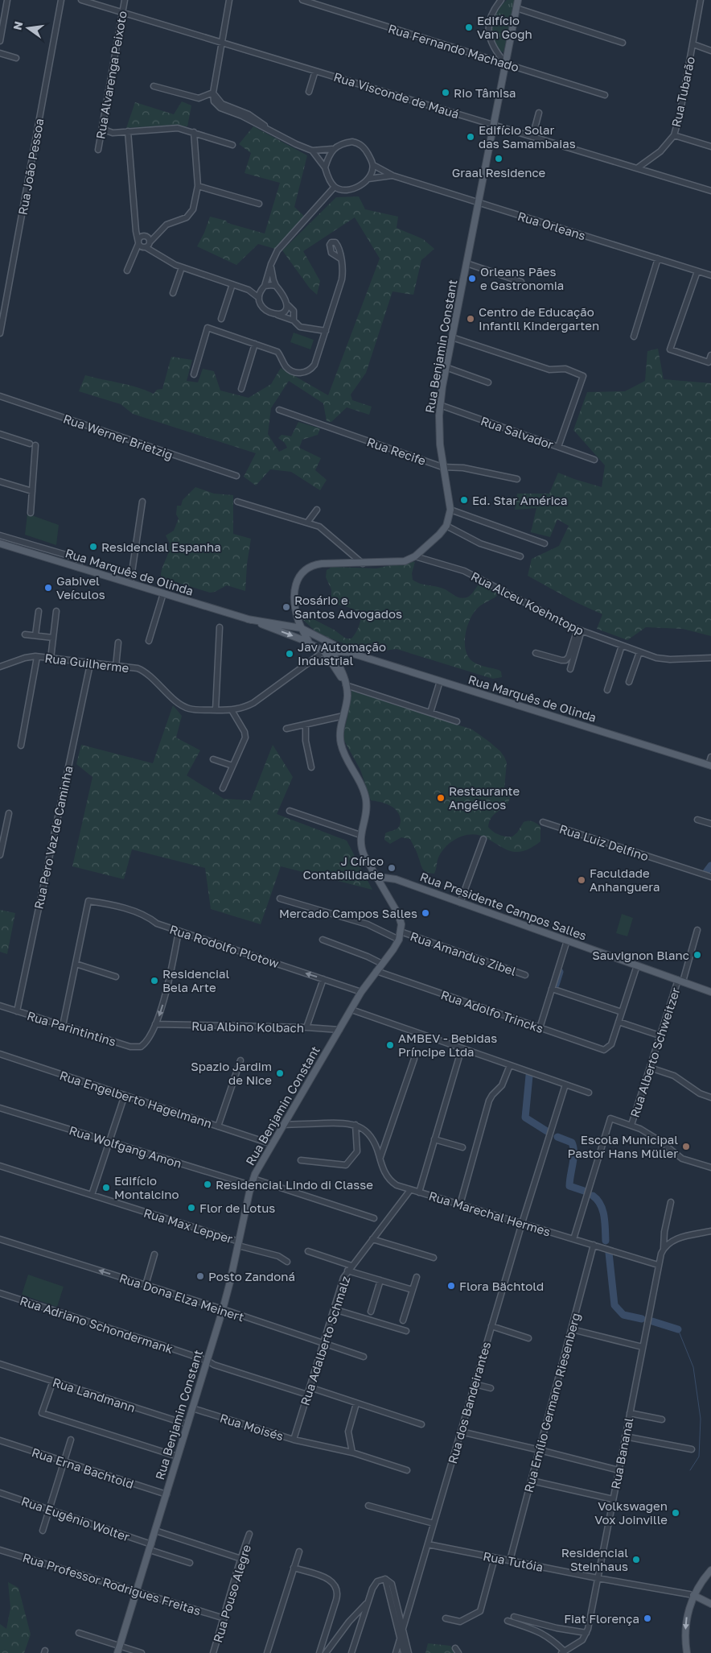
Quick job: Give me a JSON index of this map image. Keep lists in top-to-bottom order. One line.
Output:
{"streets":{"main road":["Rua Benjamin Constant","Rua Marquês de Olinda","Rua Presidente Campos Salles"],"street":["Rua Fernando Machado","Rua Alvarenga Peixoto","Rua Tubarão","Rua Visconde de Mauá","Rua João Pessoa","Rua Orleans","Rua Salvador","Rua Werner Brietzig","Rua Recife","Rua Alceu Koehntopp","Rua Guilherme","Rua Pero Vaz de Caminha","Rua Luiz Delfino","Rua Rodolfo Plotow","Rua Amandus Zibel","Rua Adolfo Trincks","Rua Albino Kolbach","Rua Parintintins","Rua Alberto Schweitzer","Rua Engelberto Hagelmann","Rua Wolfgang Amon","Rua Marechal Hermes","Rua Max Lepper","Rua Dona Elza Meinert","Rua Adriano Schondermank","Rua Adalberto Schmalz","Rua Landmann","Rua dos Bandeirantes","Rua Emílio Germano Riesenberg","Rua Moisés","Rua Bananal","Rua Erna Bachtold","Rua Eugênio Wolter","Rua Tutóia","Rua Professor Rodrigues Freitas","Rua Pouso Alegre"]},"crossings":[["Rua Fernando Machado","Rua Benjamin Constant"],["Rua Alvarenga Peixoto","Rua Visconde de Mauá"],["Rua Tubarão","Rua Visconde de Mauá"],["Rua Visconde de Mauá","Rua Benjamin Constant"],["Rua Orleans","Rua Benjamin Constant"],["Rua Benjamin Constant","Rua Salvador"],["Rua Benjamin Constant","Rua Recife"],["Rua Benjamin Constant","Rua Marquês de Olinda"],["Rua Benjamin Constant","Rua Alceu Koehntopp"],["Rua Benjamin Constant","Rua Presidente Campos Salles"],["Rua Benjamin Constant","Rua Rodolfo Plotow"],["Rua Benjamin Constant","Rua Amandus Zibel"],["Rua Benjamin Constant","Rua Adolfo Trincks"],["Rua Benjamin Constant","Rua Albino Kolbach"],["Rua Benjamin Constant","Rua Engelberto Hagelmann"],["Rua Benjamin Constant","Rua Wolfgang Amon"],["Rua Benjamin Constant","Rua Marechal Hermes"],["Rua Benjamin Constant","Rua Max Lepper"],["Rua Benjamin Constant","Rua Dona Elza Meinert"],["Rua Benjamin Constant","Rua Adriano Schondermank"],["Rua Benjamin Constant","Rua Landmann"],["Rua Benjamin Constant","Rua Moisés"],["Rua Benjamin Constant","Rua Erna Bachtold"],["Rua Benjamin Constant","Rua Eugênio Wolter"],["Rua Benjamin Constant","Rua Professor Rodrigues Freitas"],["Rua Marquês de Olinda","Rua Guilherme"],["Rua Guilherme","Rua Pero Vaz de Caminha"],["Rua Pero Vaz de Caminha","Rua Parintintins"],["Rua Presidente Campos Salles","Rua Alberto Schweitzer"],["Rua Albino Kolbach","Rua Parintintins"],["Rua Marechal Hermes","Rua Adalberto Schmalz"],["Rua Marechal Hermes","Rua dos Bandeirantes"],["Rua Marechal Hermes","Rua Emílio Germano Riesenberg"],["Rua Marechal Hermes","Rua Bananal"],["Rua Dona Elza Meinert","Rua Adalberto Schmalz"],["Rua Adriano Schondermank","Rua Adalberto Schmalz"],["Rua Adalberto Schmalz","Rua Moisés"],["Rua dos Bandeirantes","Rua Tutóia"],["Rua Emílio Germano Riesenberg","Rua Tutóia"],["Rua Bananal","Rua Tutóia"],["Rua Professor Rodrigues Freitas","Rua Pouso Alegre"]],"one_way":["Rua Rodolfo Plotow","Rua Dona Elza Meinert"],"places":["Edifício Van Gogh","Rio Tâmisa","Edifício Solar das Samambaias","Graal Residence","Orleans Pães e Gastronomia","Centro de Educação Infantil Kindergarten","Ed. Star América","Residencial Espanha","Gabivel Veículos","Rosário e Santos Advogados","Jav Automação Industrial","Restaurante Angélicos","J Círico Contabilidade","Faculdade Anhanguera","Mercado Campos Salles","Sauvignon Blanc","Residencial Bela Arte","AMBEV - Bebidas Príncipe Ltda","Spazio Jardim de Nice","Escola Municipal Pastor Hans Müller","Residencial Lindo di Classe","Edifício Montalcino","Flor de Lotus","Posto Zandoná","Flora Bächtold","Volkswagen Vox Joinville","Residencial Steinhaus","Fiat Florença"],"north":"left"}
